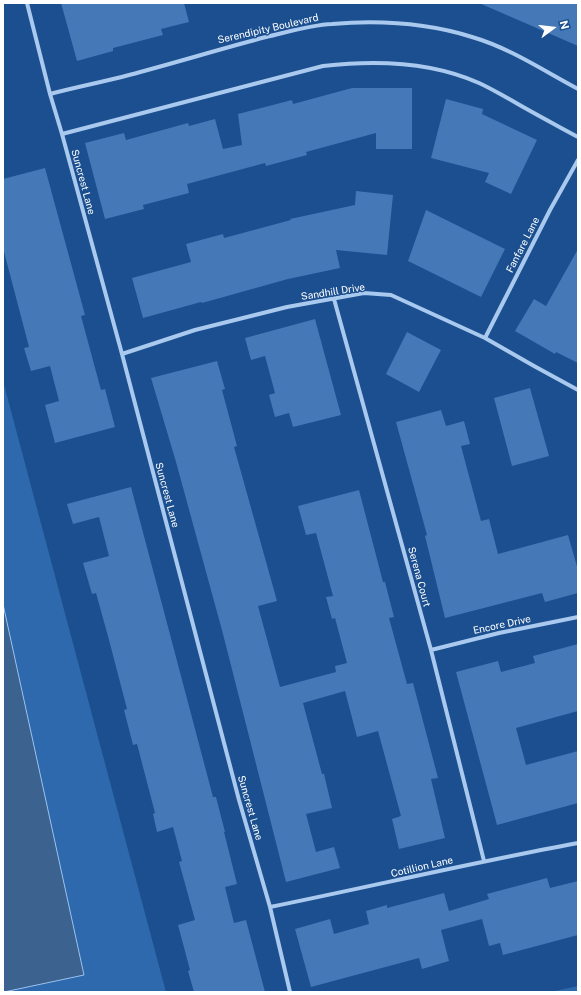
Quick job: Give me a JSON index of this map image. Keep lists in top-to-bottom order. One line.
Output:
{"streets":{"street":["Serendipity Boulevard","Suncrest Lane","Fanfare Lane","Sandhill Drive","Serena Court","Encore Drive","Cotillion Lane"]},"crossings":[["Serendipity Boulevard","Suncrest Lane"],["Suncrest Lane","Sandhill Drive"],["Suncrest Lane","Cotillion Lane"],["Fanfare Lane","Sandhill Drive"],["Sandhill Drive","Serena Court"],["Serena Court","Encore Drive"],["Serena Court","Cotillion Lane"]],"north":"right"}
